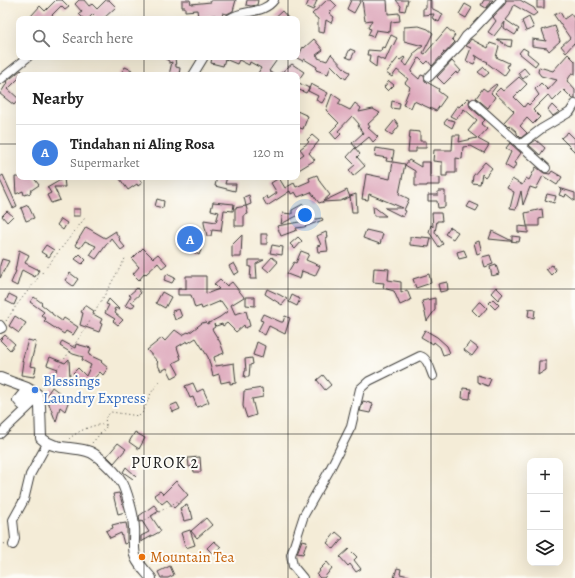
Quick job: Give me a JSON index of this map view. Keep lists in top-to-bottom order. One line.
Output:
{"districts":["PUROK 2"],"places":["Blessings Laundry Express","Mountain Tea"],"page":{"search":"Search here","heading":"Nearby","list":[{"mark":"A","name":"Tindahan ni Aling Rosa","note":"Supermarket","value":"120 m"}],"pins":"A","map_buttons":["+","−"]}}
